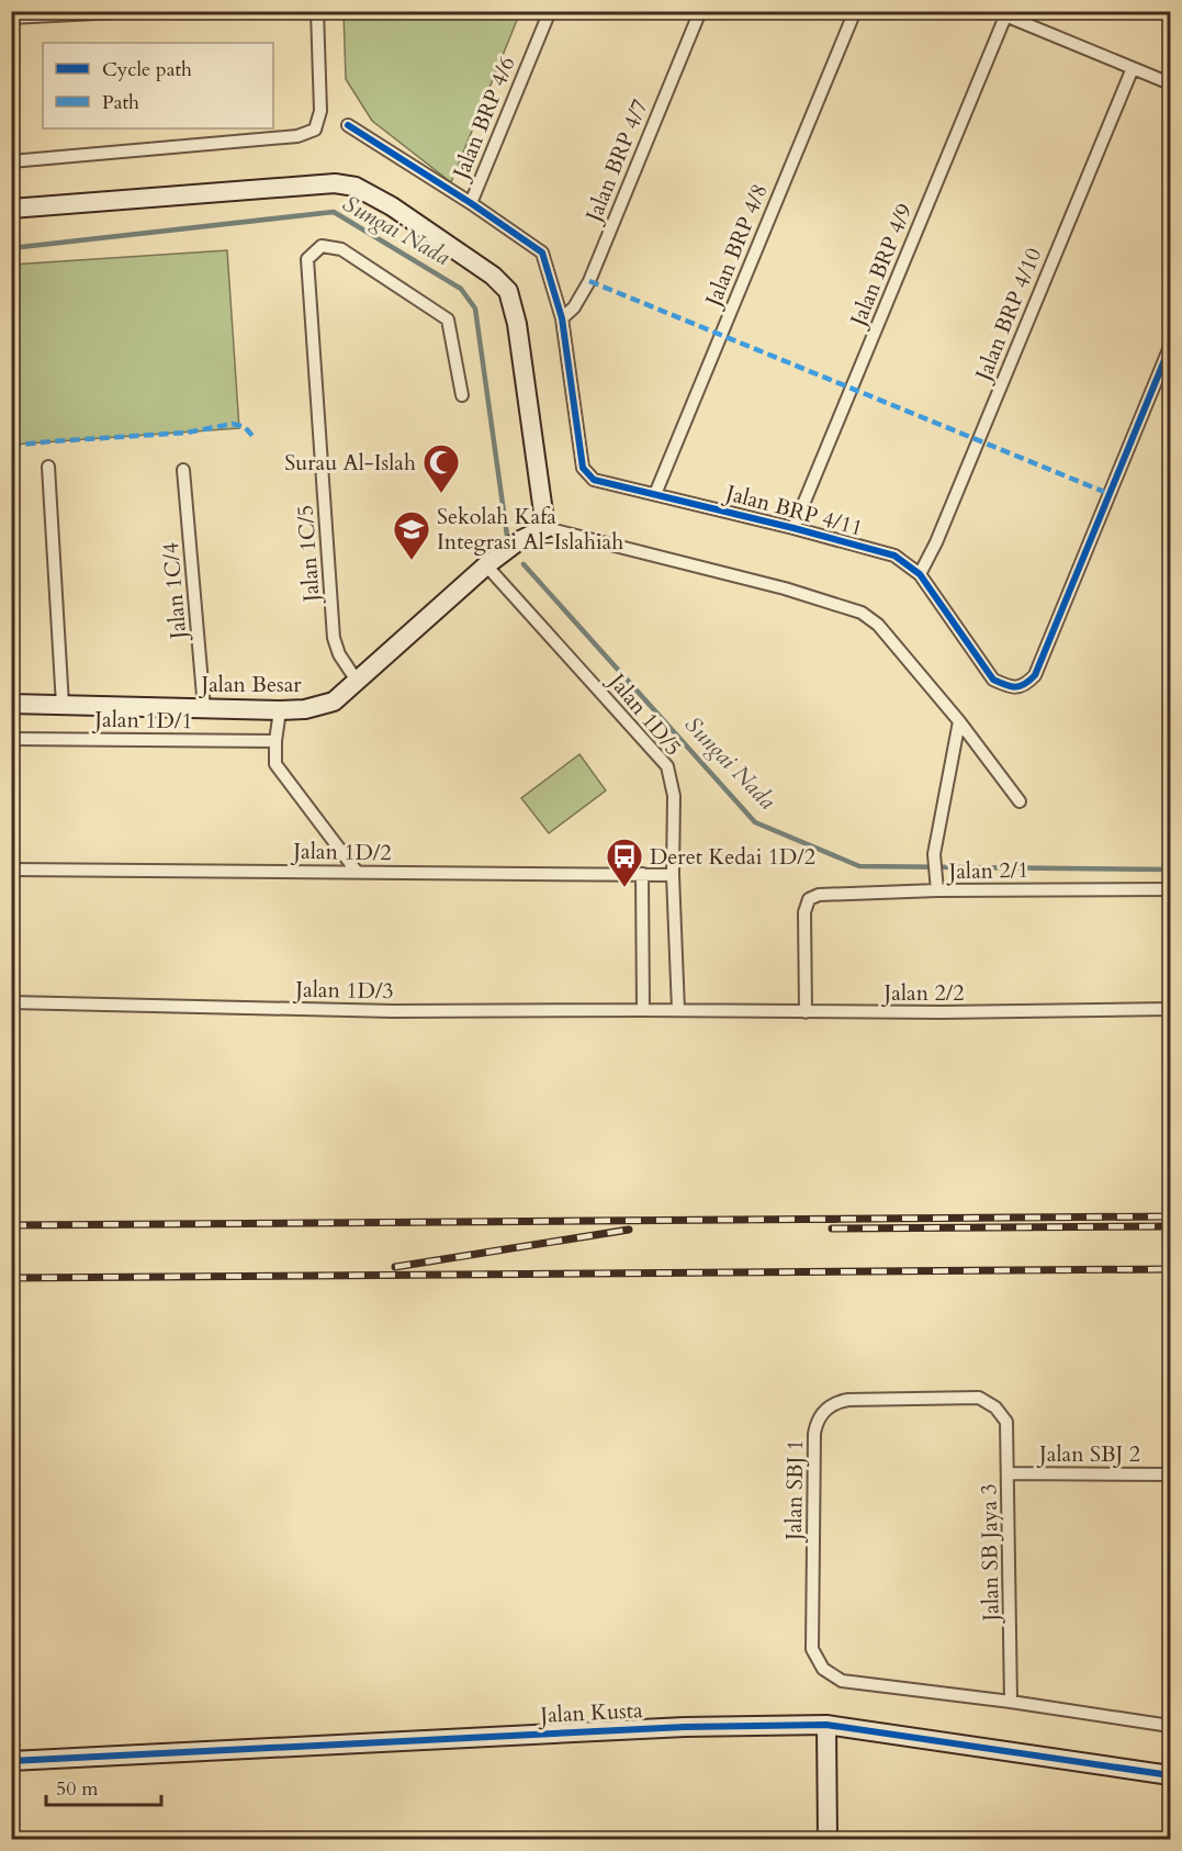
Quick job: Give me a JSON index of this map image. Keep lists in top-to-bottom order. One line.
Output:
{"streets":{"street":["Jalan BRP 4/6","Jalan BRP 4/7","Jalan BRP 4/8","Jalan BRP 4/9","Jalan BRP 4/10","Jalan BRP 4/11","Jalan 1C/5","Jalan 1C/4","Jalan Besar","Jalan 1D/5","Jalan 1D/1","Jalan 1D/2","Jalan 2/1","Jalan 1D/3","Jalan 2/2","Jalan SBJ 2","Jalan SBJ 1","Jalan SB Jaya 3","Jalan Kusta"]},"crossings":[["Jalan BRP 4/6","Jalan BRP 4/11"],["Jalan BRP 4/7","Jalan BRP 4/11"],["Jalan BRP 4/8","Jalan BRP 4/11"],["Jalan BRP 4/9","Jalan BRP 4/11"],["Jalan BRP 4/10","Jalan BRP 4/11"],["Jalan 1C/5","Jalan Besar"],["Jalan 1C/4","Jalan Besar"],["Jalan Besar","Jalan 1D/5"],["Jalan 1D/5","Jalan 1D/2"],["Jalan 1D/5","Jalan 1D/3"],["Jalan 1D/5","Jalan 2/2"],["Jalan 2/1","Jalan 2/2"],["Jalan 1D/3","Jalan 2/2"],["Jalan SBJ 2","Jalan SB Jaya 3"],["Jalan SBJ 1","Jalan SB Jaya 3"]],"water":["Sungai Nada"],"places":{"mosque":["Surau Al-Islah"],"school or university":["Sekolah Kafa Integrasi Al-Islahiah"],"bus stop":["Deret Kedai 1D/2"]},"legend":["Cycle path","Path"],"scale_bar":"50 m"}
